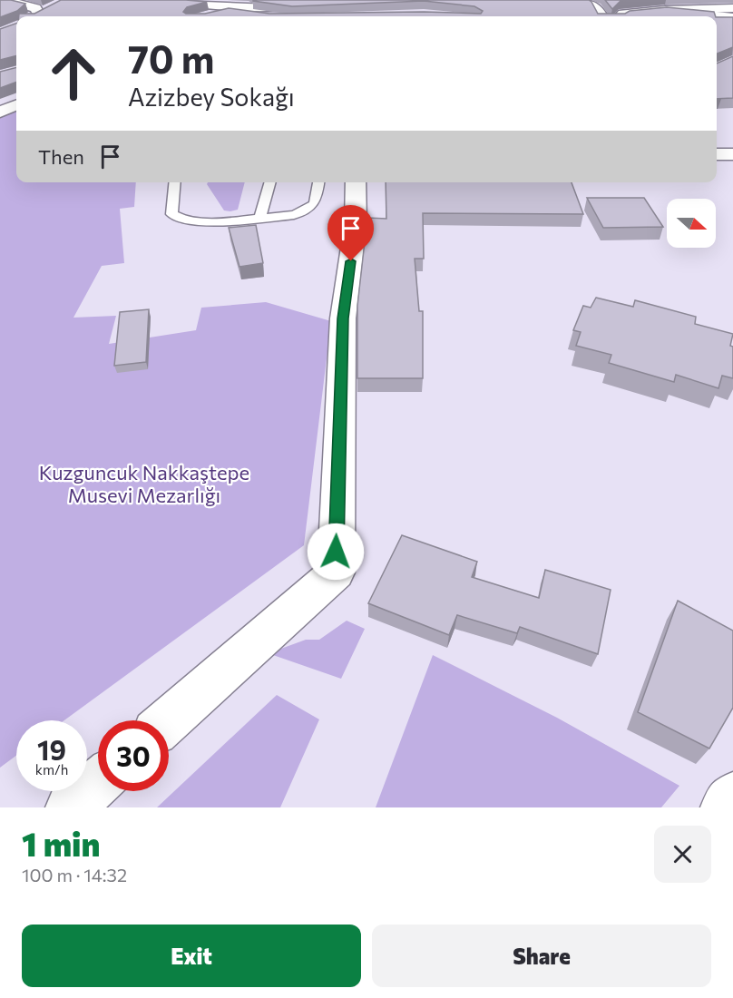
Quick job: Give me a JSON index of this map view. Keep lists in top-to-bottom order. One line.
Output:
{"parks":["Kuzguncuk Nakkaştepe Musevi Mezarlığı"],"north":"right","page":{"turn":["70 m","Azizbey Sokağı"],"then":"Then","speed":"19 km/h","limit":"30","heading":["1 min","100 m · 14:32"],"buttons":["Exit","Share"]}}
